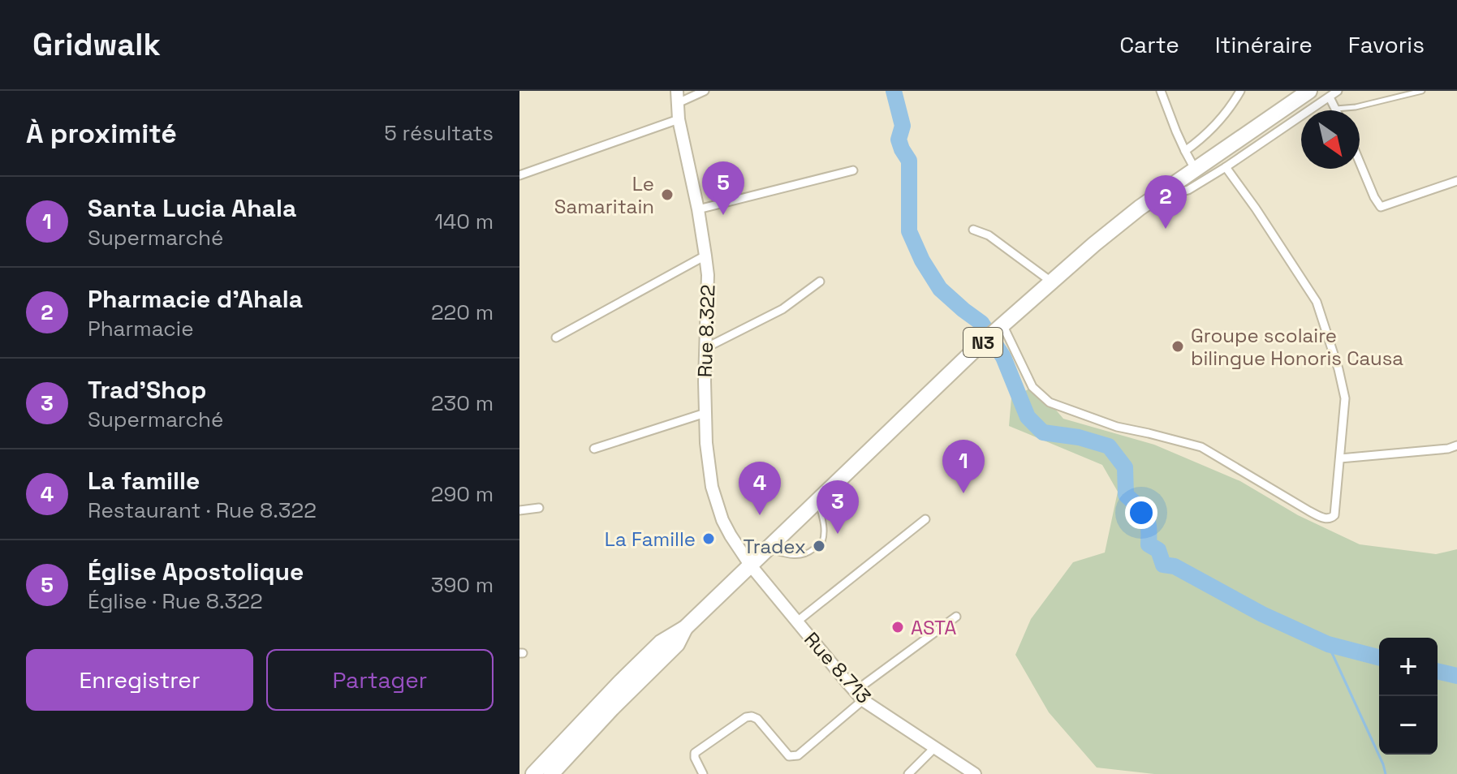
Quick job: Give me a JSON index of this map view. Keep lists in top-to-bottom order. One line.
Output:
{"streets":{"highway":["N3"],"main road":["Rue 8.322","Rue 8.713"]},"crossings":[["Rue 8.322","N3"],["Rue 8.322","Rue 8.713"],["N3","Rue 8.713"]],"places":["Le Samaritain","Groupe scolaire bilingue Honoris Causa","La Famille","Tradex","ASTA"],"north":"bottom right","page":{"header":"Gridwalk","nav":["Carte","Itinéraire","Favoris"],"heading":["À proximité","5 résultats"],"pins":["5","2","1","4","3"],"list":[{"mark":"1","name":"Santa Lucia Ahala","note":"Supermarché","value":"140 m"},{"mark":"2","name":"Pharmacie d'Ahala","note":"Pharmacie","value":"220 m"},{"mark":"3","name":"Trad'Shop","note":"Supermarché","value":"230 m"},{"mark":"4","name":"La famille","note":"Restaurant · Rue 8.322","value":"290 m"},{"mark":"5","name":"Église Apostolique","note":"Église · Rue 8.322","value":"390 m"}],"buttons":["Enregistrer","Partager"],"map_buttons":["+","−"]}}
